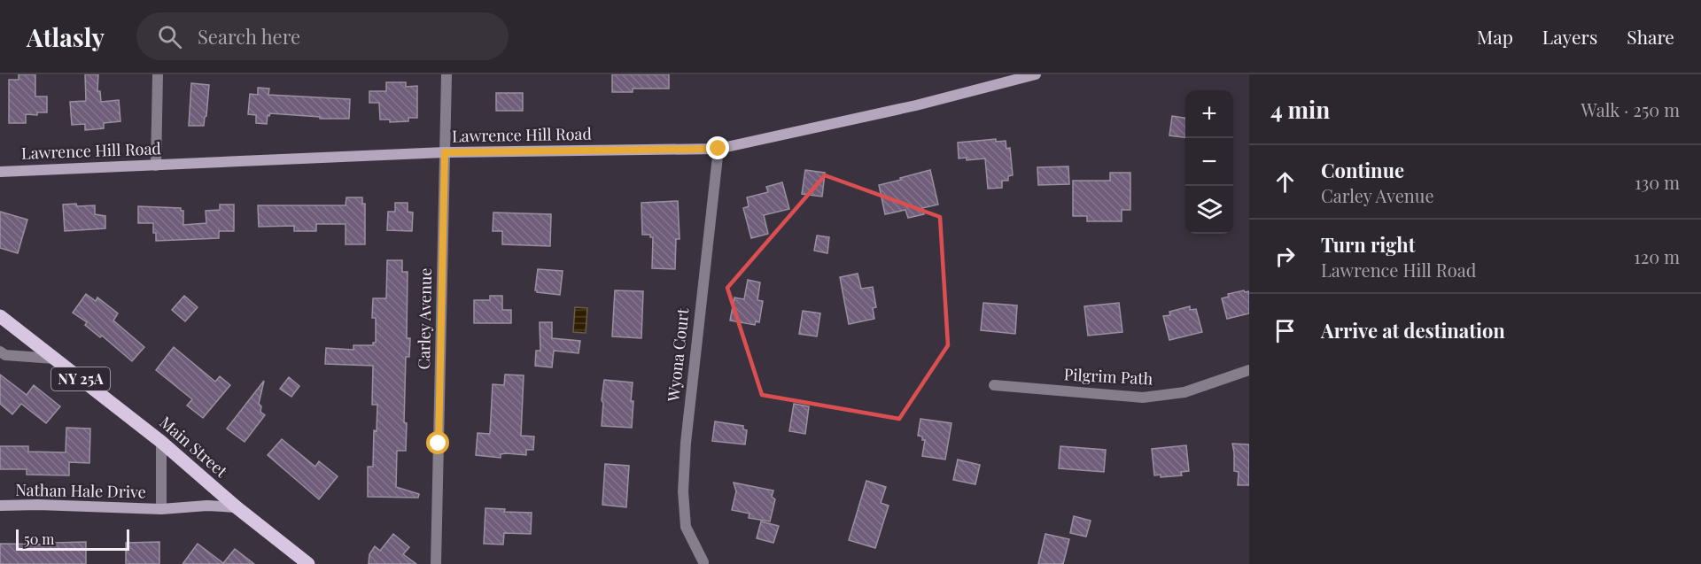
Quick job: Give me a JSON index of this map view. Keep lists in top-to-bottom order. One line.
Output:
{"streets":{"main road":["Lawrence Hill Road","NY 25A","Main Street","Nathan Hale Drive"],"street":["Carley Avenue","Wyona Court","Pilgrim Path"]},"crossings":[["Lawrence Hill Road","Carley Avenue"],["Lawrence Hill Road","Wyona Court"],["Main Street","Nathan Hale Drive"]],"scale_bar":"50 m","page":{"header":"Atlasly","search":"Search here","nav":["Map","Layers","Share"],"heading":["4 min","Walk · 250 m"],"map_buttons":["+","−"],"list":[["Continue","Carley Avenue","130 m"],["Turn right","Lawrence Hill Road","120 m"],"Arrive at destination"],"scale":"50 m"}}
